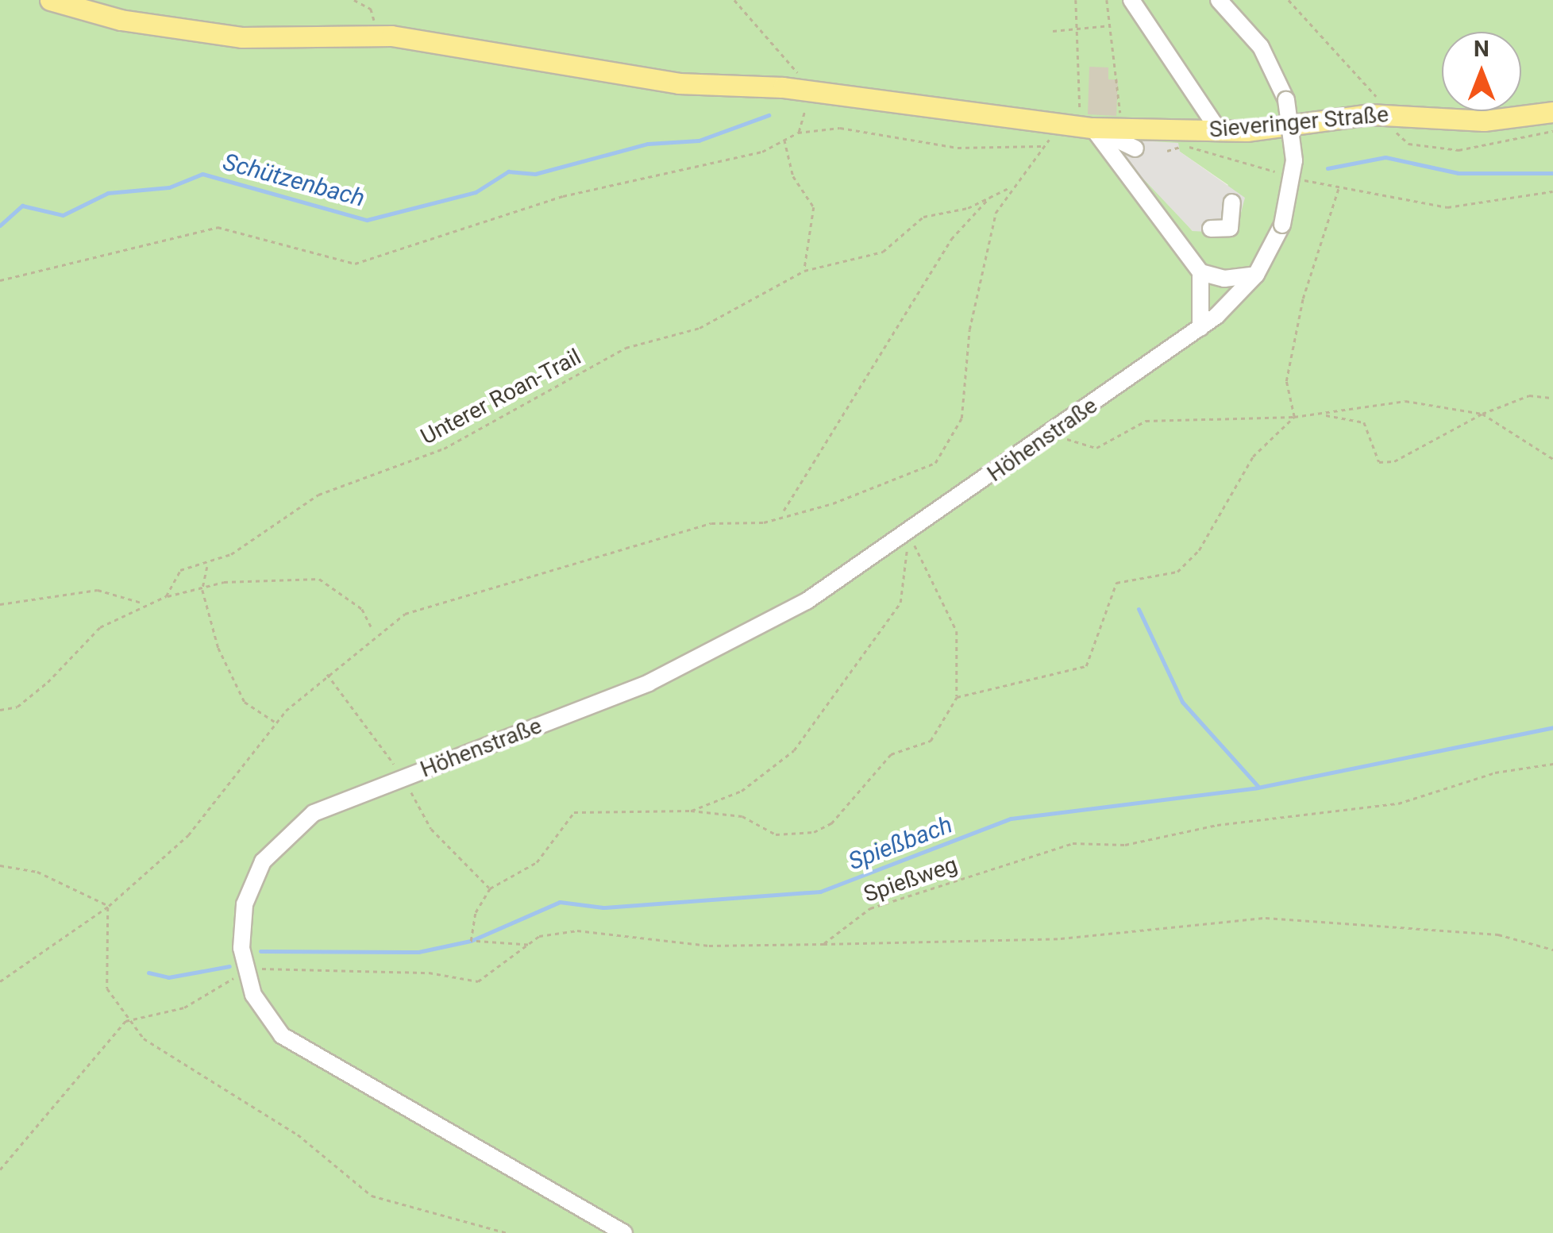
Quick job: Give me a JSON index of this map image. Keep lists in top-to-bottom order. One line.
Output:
{"streets":{"main road":["Sieveringer Straße"],"street":["Höhenstraße"],"path":["Unterer Roan-Trail","Spießweg"]},"water":["Schützenbach","Spießbach"],"north":"top"}
